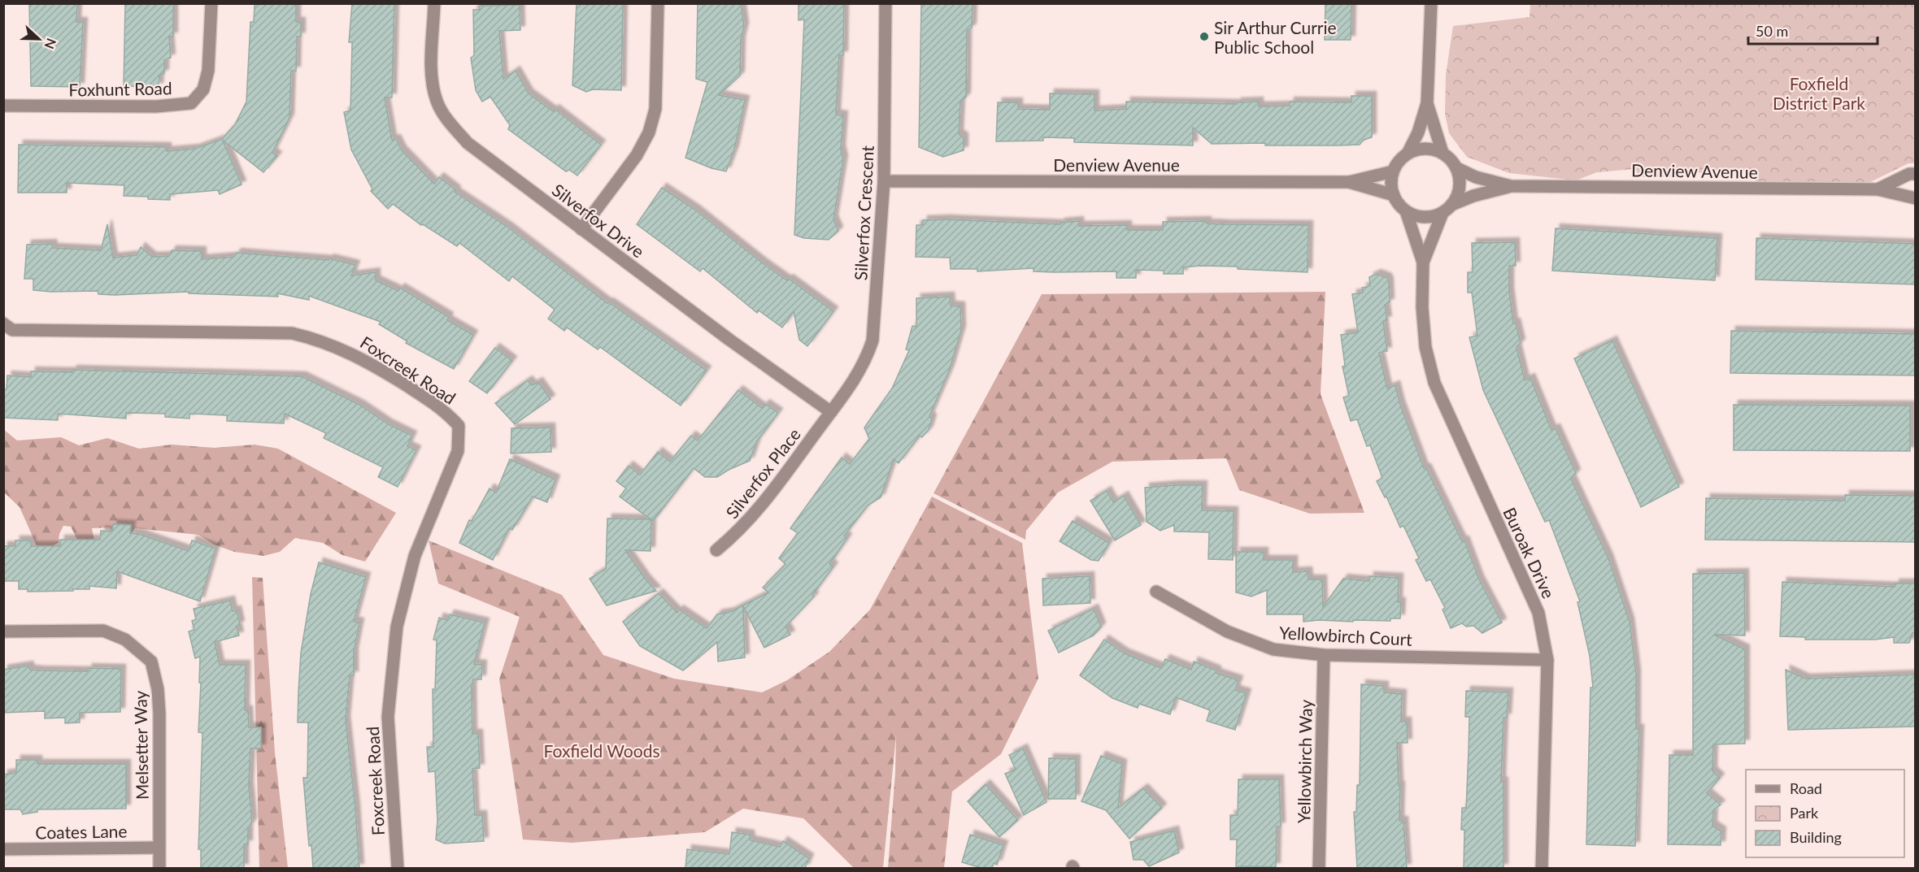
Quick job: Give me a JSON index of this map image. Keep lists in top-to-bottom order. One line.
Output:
{"streets":{"street":["Foxhunt Road","Denview Avenue","Silverfox Crescent","Silverfox Drive","Foxcreek Road","Silverfox Place","Buroak Drive","Yellowbirch Court","Melsetter Way","Yellowbirch Way","Coates Lane"]},"crossings":[["Denview Avenue","Silverfox Crescent"],["Denview Avenue","Buroak Drive"],["Silverfox Crescent","Silverfox Drive"],["Silverfox Crescent","Silverfox Place"],["Silverfox Drive","Silverfox Place"],["Buroak Drive","Yellowbirch Court"],["Yellowbirch Court","Yellowbirch Way"],["Melsetter Way","Coates Lane"]],"parks":["Foxfield District Park","Foxfield Woods"],"places":["Sir Arthur Currie Public School"],"legend":["Road","Park","Building"],"scale_bar":"50 m","north":"right"}
